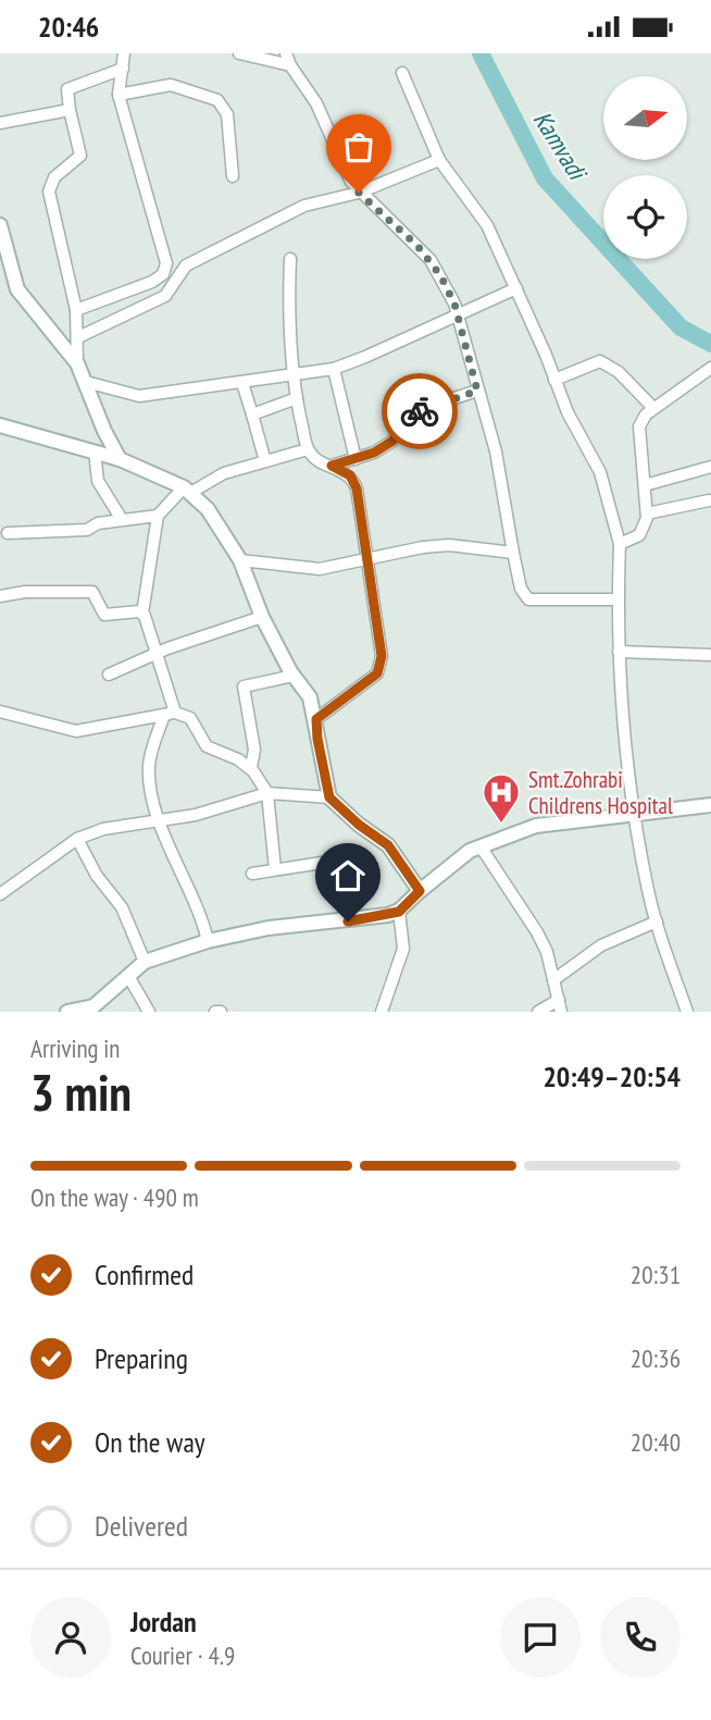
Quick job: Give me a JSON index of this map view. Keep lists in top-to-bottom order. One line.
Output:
{"water":["Kamvadi"],"places":{"hospital":["Smt.Zohrabi Childrens Hospital"]},"north":"right","page":{"status":"20:46","heading":["3 min","Arriving in","20:49–20:54"],"panel":["Jordan","Courier · 4.9"],"bar":"On the way · 490 m","list":[["Confirmed","20:31"],["Preparing","20:36"],["On the way","20:40"],"Delivered"]}}
